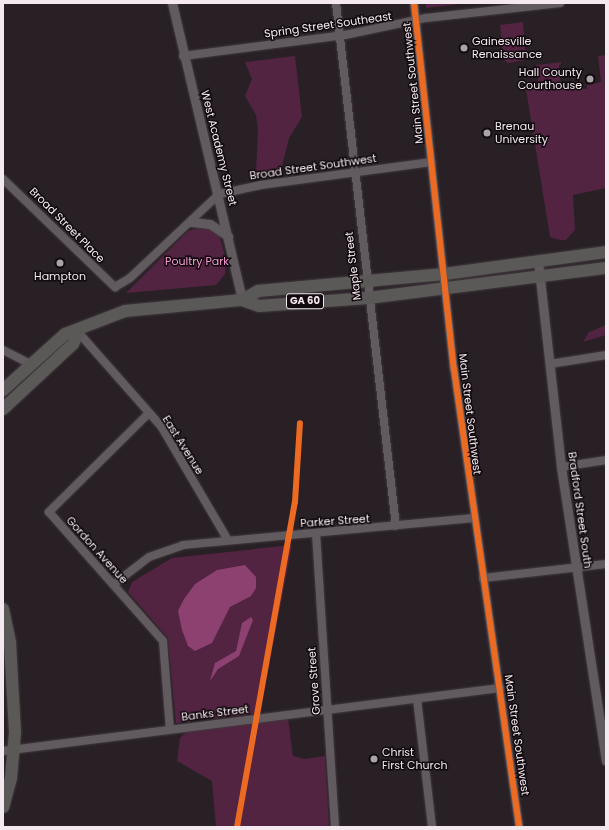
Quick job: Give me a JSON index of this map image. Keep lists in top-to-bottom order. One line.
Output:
{"streets":{"main road":["GA 60"],"street":["Spring Street Southeast","Main Street Southwest","West Academy Street","Broad Street Southwest","Broad Street Place","Maple Street","East Avenue","Bradford Street South","Parker Street","Gordon Avenue","Grove Street","Banks Street"]},"crossings":[["Spring Street Southeast","Main Street Southwest"],["Spring Street Southeast","West Academy Street"],["Spring Street Southeast","Maple Street"],["Main Street Southwest","Broad Street Southwest"],["Main Street Southwest","GA 60"],["Main Street Southwest","Parker Street"],["Main Street Southwest","Banks Street"],["West Academy Street","Broad Street Southwest"],["West Academy Street","GA 60"],["Broad Street Southwest","Maple Street"],["Maple Street","GA 60"],["Maple Street","Parker Street"],["GA 60","East Avenue"],["GA 60","Bradford Street South"],["East Avenue","Parker Street"],["East Avenue","Gordon Avenue"],["Parker Street","Gordon Avenue"],["Parker Street","Grove Street"],["Gordon Avenue","Banks Street"],["Grove Street","Banks Street"]],"parks":["Poultry Park"],"places":["Gainesville Renaissance","Hall County Courthouse","Brenau University","Hampton","Christ First Church"]}
